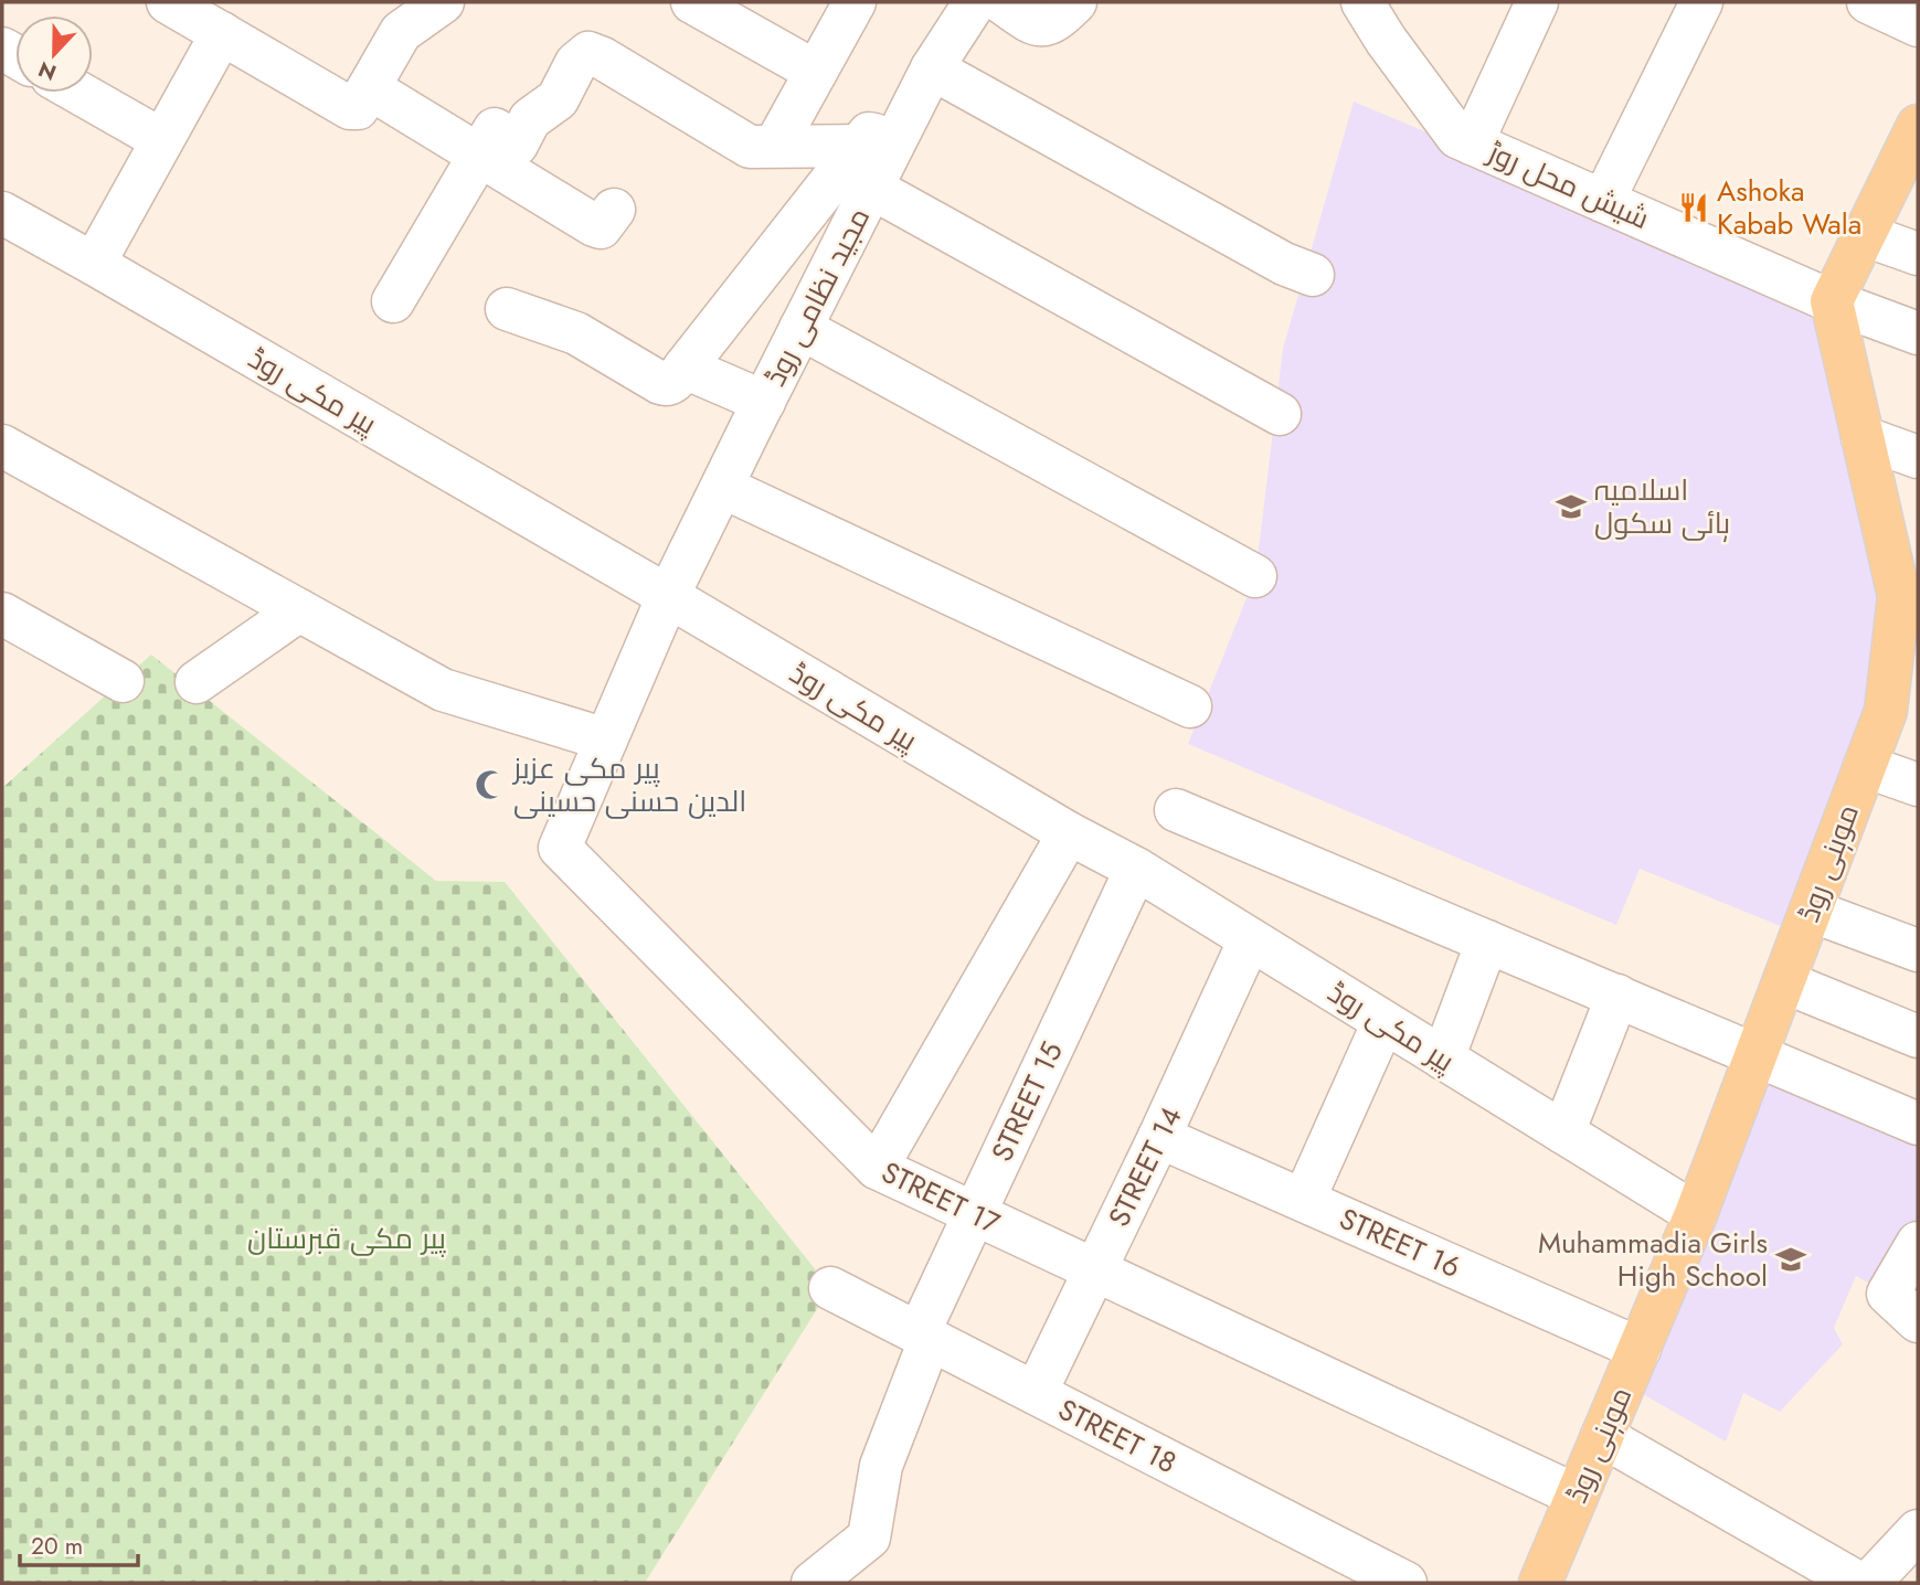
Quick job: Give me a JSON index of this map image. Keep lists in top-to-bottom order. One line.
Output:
{"streets":{"main road":["موہنی روڈ"],"street":["شیش محل روڑ","مجید نظامی روڈ","پیر مکی روڈ","STREET 15","STREET 14","STREET 17","STREET 16","STREET 18"]},"crossings":[["شیش محل روڑ","موہنی روڈ"],["مجید نظامی روڈ","پیر مکی روڈ"],["مجید نظامی روڈ","STREET 17"],["پیر مکی روڈ","موہنی روڈ"],["پیر مکی روڈ","STREET 15"],["پیر مکی روڈ","STREET 14"],["پیر مکی روڈ","STREET 17"],["موہنی روڈ","STREET 17"],["موہنی روڈ","STREET 16"],["STREET 15","STREET 17"],["STREET 15","STREET 18"],["STREET 14","STREET 17"],["STREET 14","STREET 16"],["STREET 14","STREET 18"]],"parks":["پیر مکی قبرستان"],"places":{"restaurant":["Ashoka Kabab Wala"],"school or university":["اسلامیہ ہائی سکول","Muhammadia Girls High School"],"mosque":["پیر مکی عزیز الدین حسنی حسینی"]},"scale_bar":"20 m","north":"bottom"}
